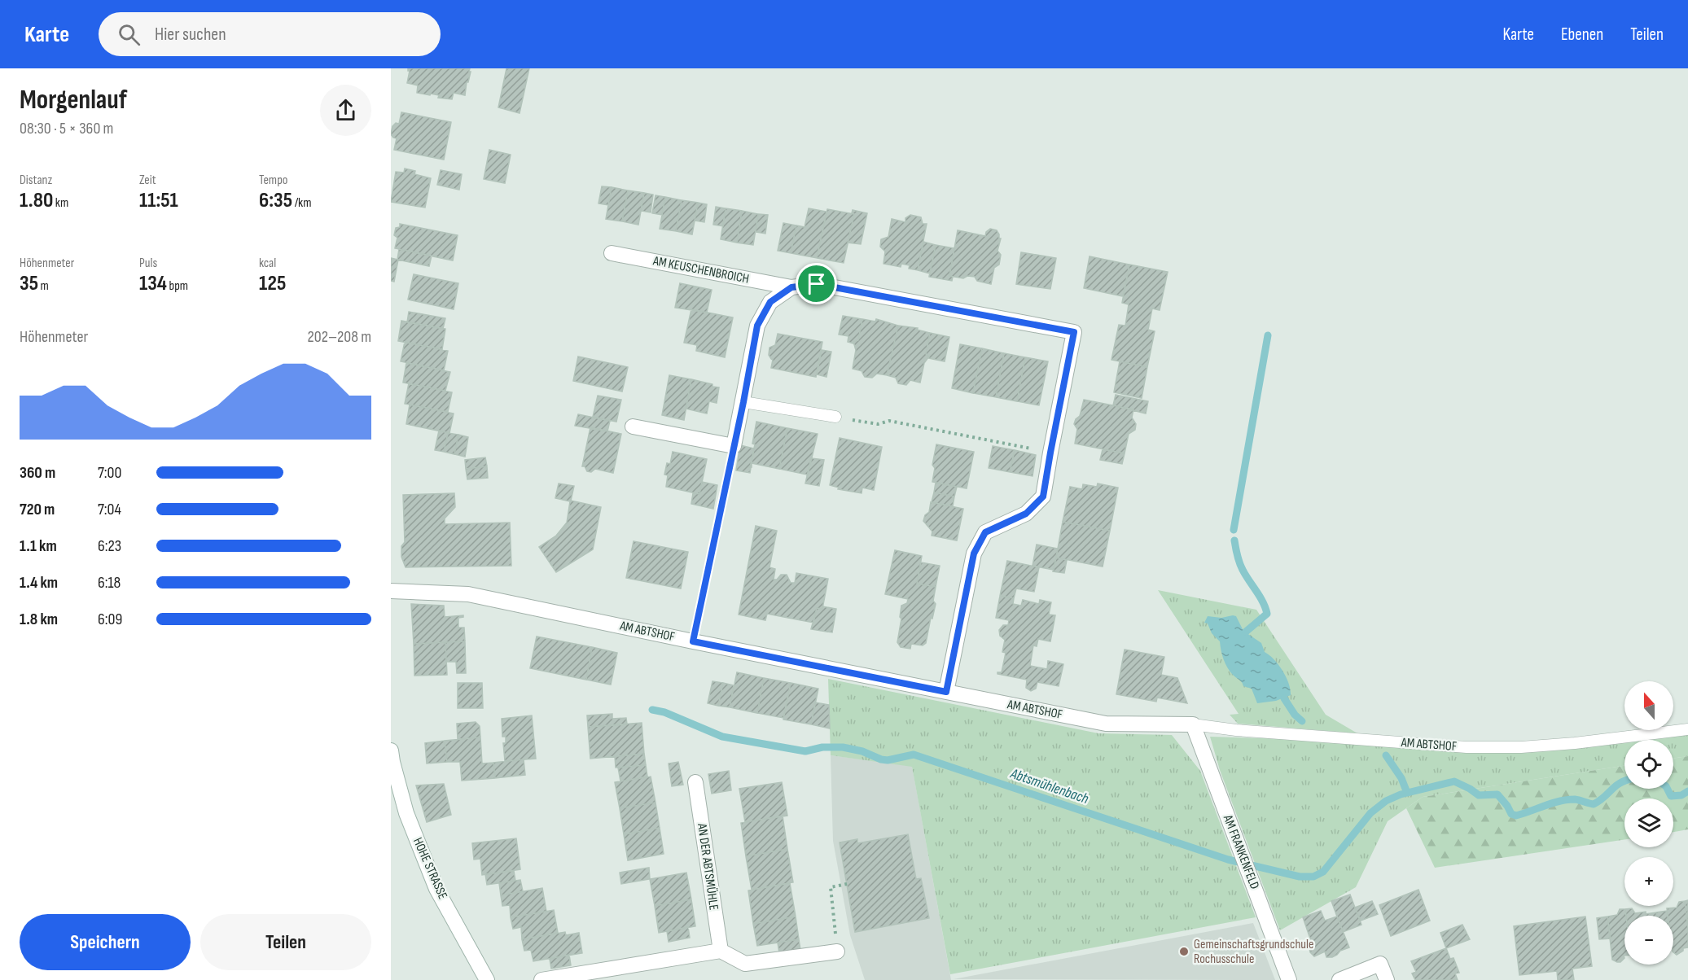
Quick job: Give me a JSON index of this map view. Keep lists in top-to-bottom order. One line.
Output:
{"streets":{"street":["AM KEUSCHENBROICH","AM ABTSHOF","AM FRANKENFELD","AN DER ABTSMÜHLE","HOHE STRASSE"]},"crossings":[["AM KEUSCHENBROICH","AM ABTSHOF"],["AM ABTSHOF","AM FRANKENFELD"]],"water":["Abtsmühlenbach"],"places":["Gemeinschaftsgrundschule Rochusschule"],"north":"top","page":{"header":"Karte","search":"Hier suchen","nav":["Karte","Ebenen","Teilen"],"heading":["Morgenlauf","08:30 · 5 × 360 m"],"stats":[["Distanz","1.80 km"],["Zeit","11:51"],["Tempo","6:35 /km"],["Höhenmeter","35 m"],["Puls","134 bpm"],["kcal","125"]],"chart":["Höhenmeter","202–208 m"],"list":[{"name":"360 m","note":"7:00"},{"name":"720 m","note":"7:04"},{"name":"1.1 km","note":"6:23"},{"name":"1.4 km","note":"6:18"},{"name":"1.8 km","note":"6:09"}],"map_buttons":["+","−"],"buttons":["Speichern","Teilen"]}}
